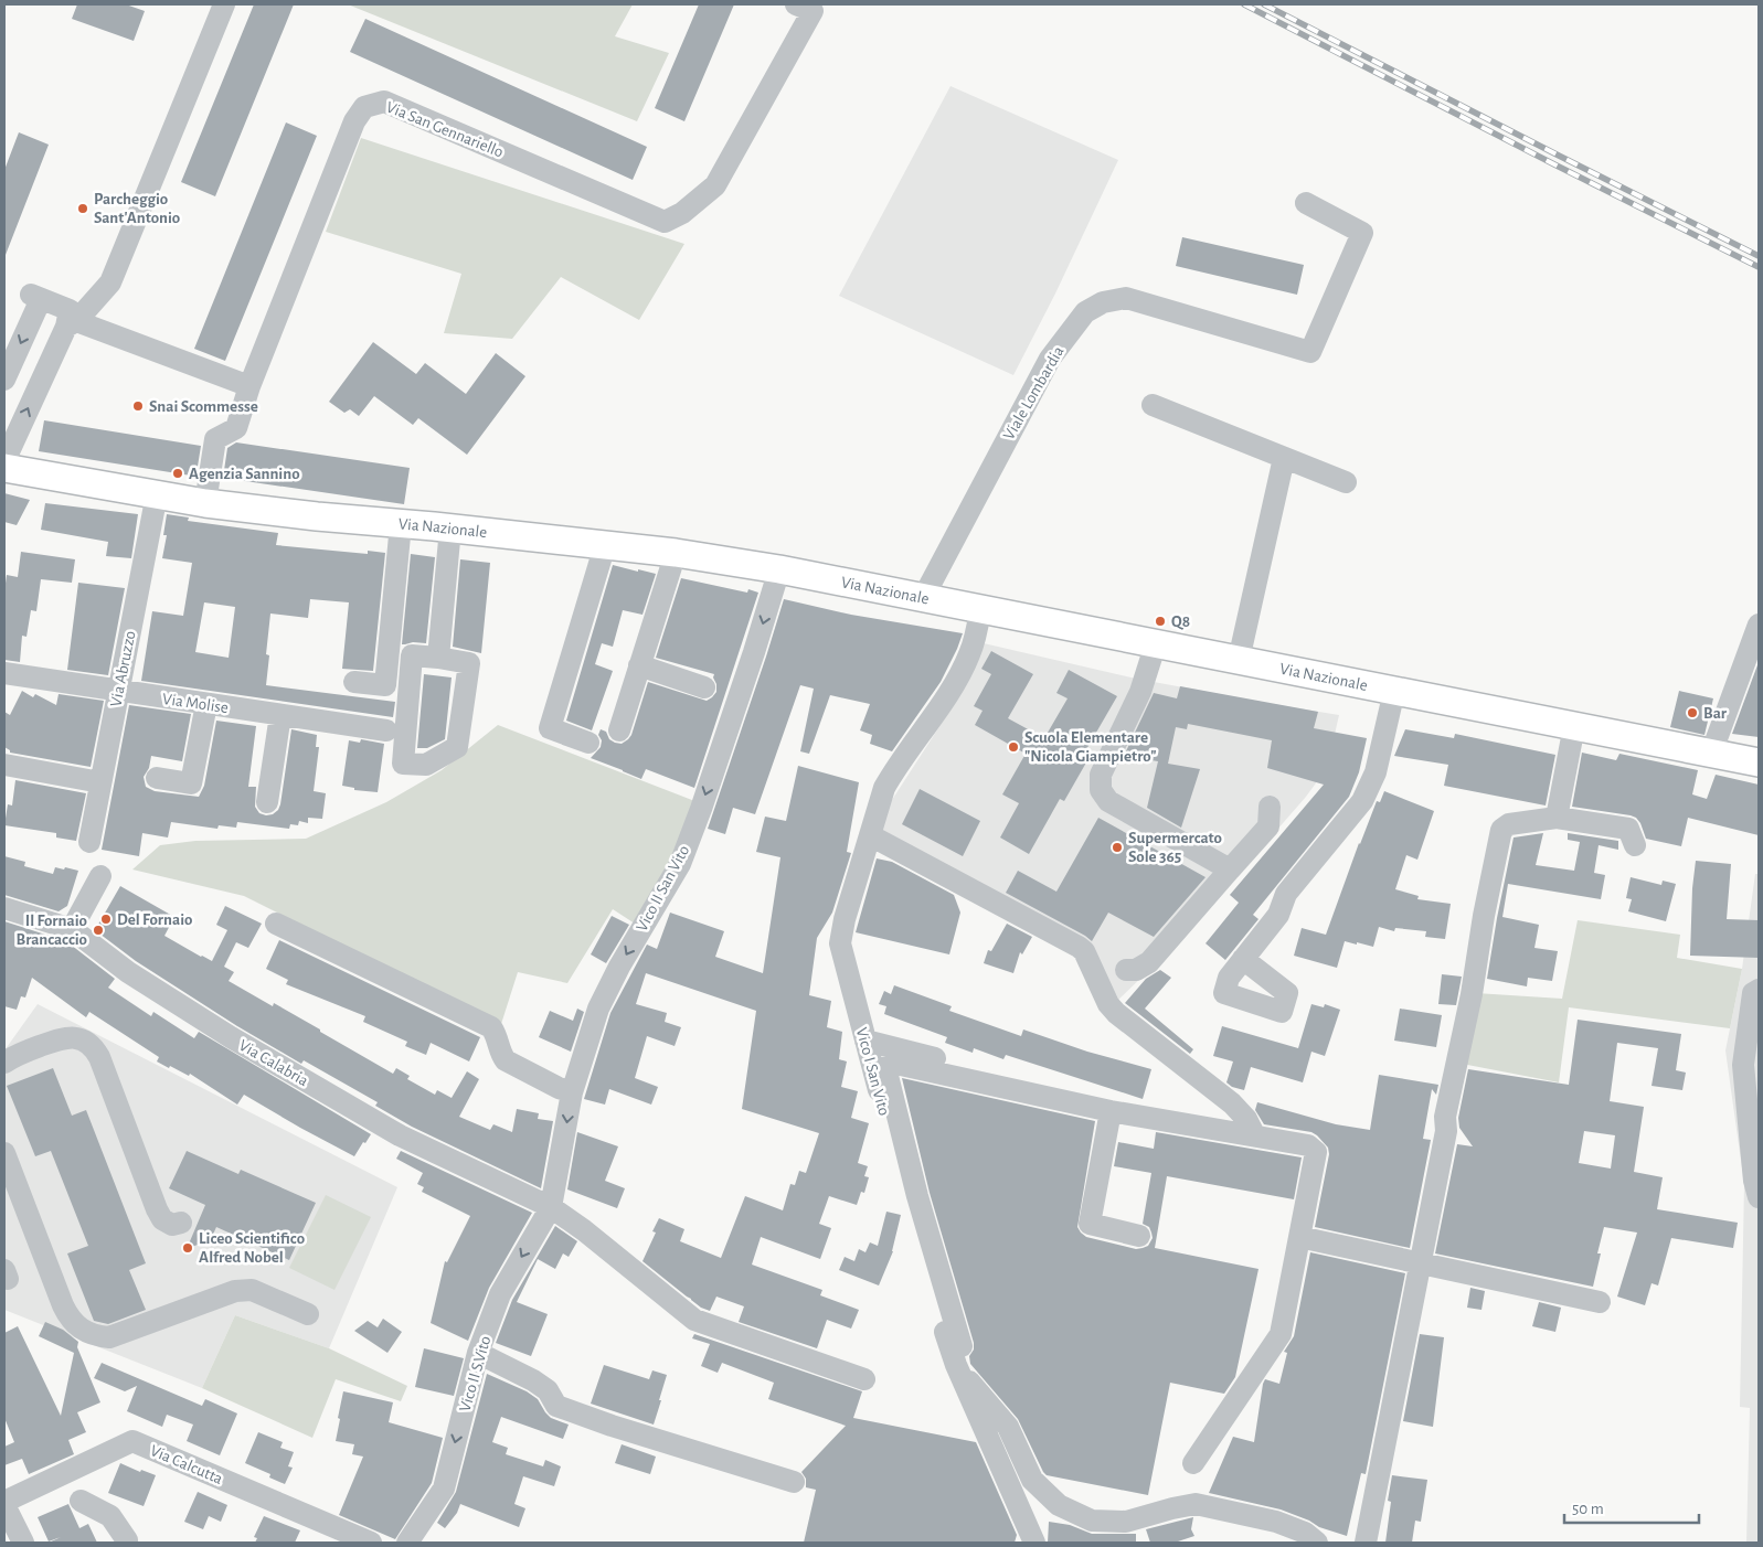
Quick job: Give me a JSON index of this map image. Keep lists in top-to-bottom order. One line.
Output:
{"streets":{"main road":["Via Nazionale"],"street":["Via San Gennariello","Viale Lombardia","Via Abruzzo","Via Molise","Vico II San Vito","Via Calabria","Vico I San Vito","Vico II S.Vito","Via Calcutta"]},"crossings":[["Via San Gennariello","Via Nazionale"],["Viale Lombardia","Via Nazionale"],["Via Nazionale","Via Abruzzo"],["Via Nazionale","Vico II San Vito"],["Via Nazionale","Vico I San Vito"],["Via Abruzzo","Via Molise"],["Vico II San Vito","Via Calabria"],["Vico II San Vito","Vico II S.Vito"],["Via Calabria","Vico II S.Vito"]],"one_way":["Vico II San Vito","Vico II S.Vito"],"places":["Parcheggio Sant'Antonio","Snai Scommesse","Agenzia Sannino","Q8","Bar","Scuola Elementare \"Nicola Giampietro\"","Supermercato Sole 365","Del Fornaio","Il Fornaio Brancaccio","Liceo Scientifico Alfred Nobel"],"scale_bar":"50 m"}
